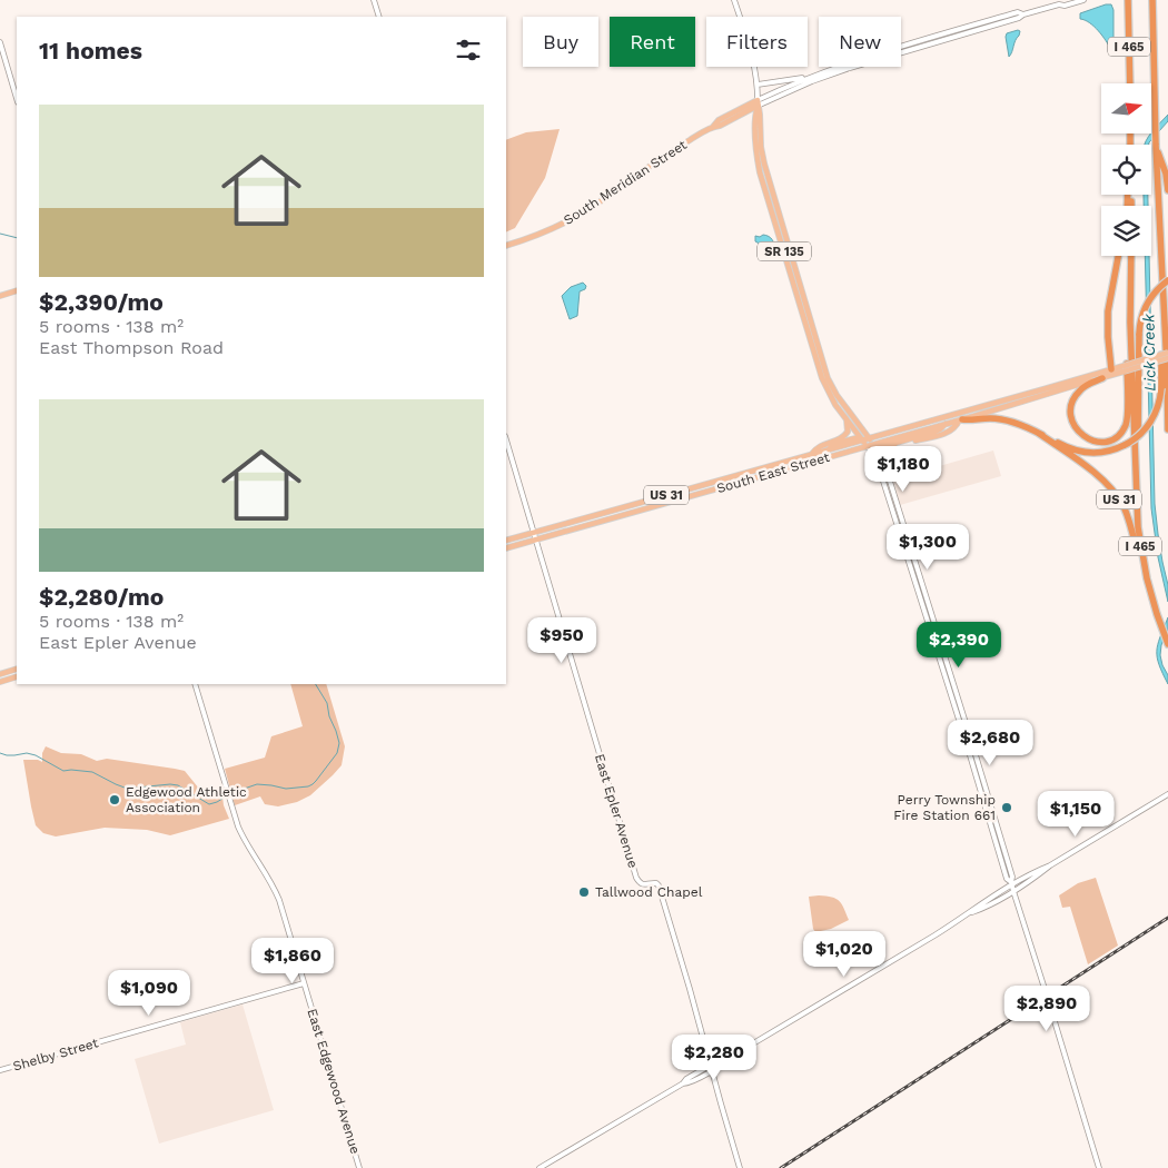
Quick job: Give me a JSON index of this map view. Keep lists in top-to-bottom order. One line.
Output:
{"streets":{"highway":["I 465","US 31"],"main road":["South Meridian Street","SR 135","South East Street","East Epler Avenue","Shelby Street","East Edgewood Avenue"]},"crossings":[["I 465","US 31"],["South Meridian Street","SR 135"],["SR 135","South East Street"],["South East Street","US 31"],["South East Street","East Epler Avenue"],["Shelby Street","East Edgewood Avenue"]],"water":["Lick Creek"],"places":["Edgewood Athletic Association","Perry Township Fire Station 661","Tallwood Chapel"],"north":"right","page":{"chip":["Buy","Rent","Filters","New"],"heading":"11 homes","list":[{"name":"$2,390/mo","note":"5 rooms · 138 m² · East Thompson Road"},{"name":"$2,280/mo","note":"5 rooms · 138 m² · East Epler Avenue"}],"price":["$1,180","$1,300","$950","$2,390","$2,680","$1,150","$1,020","$1,860","$1,090","$2,890","$2,280"]}}
